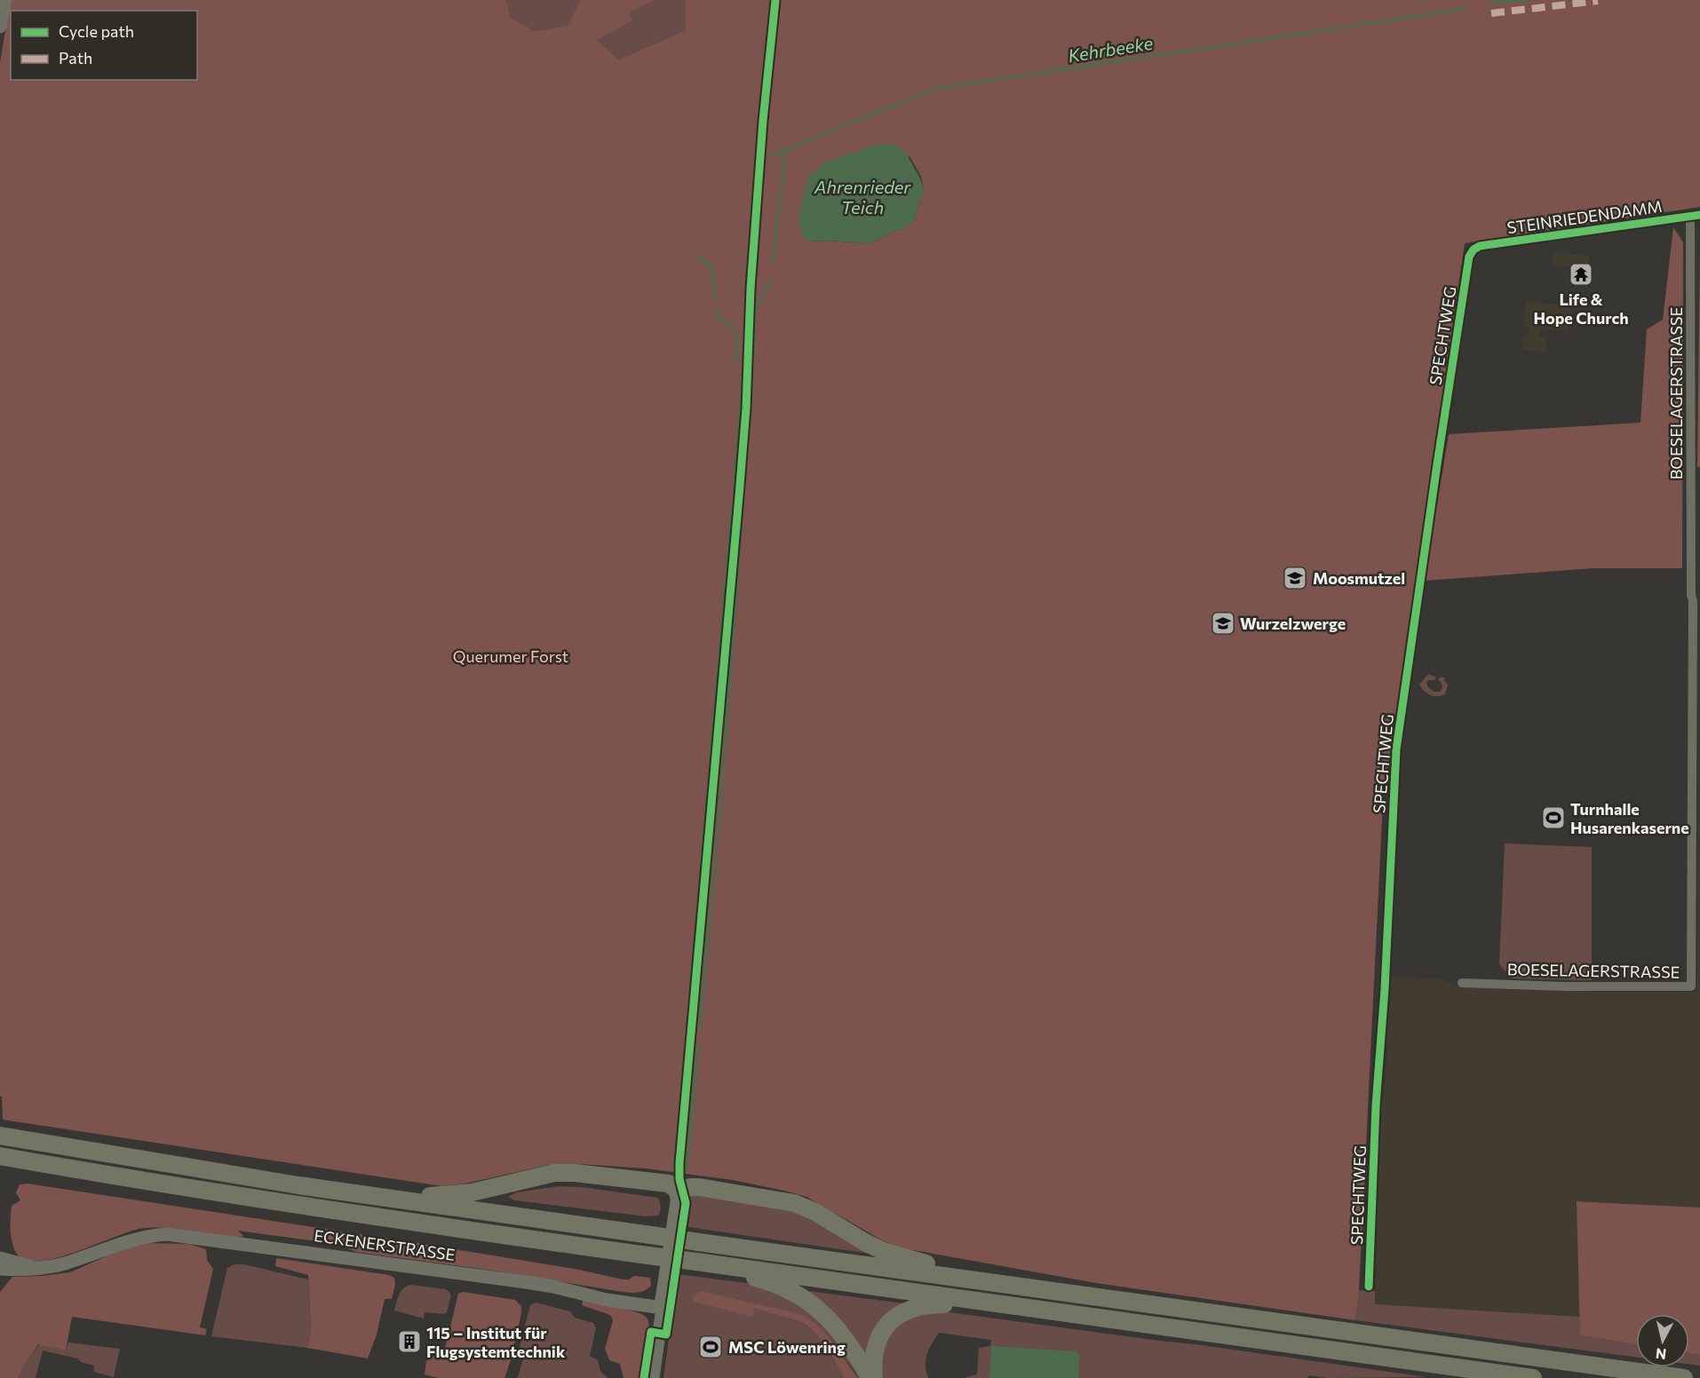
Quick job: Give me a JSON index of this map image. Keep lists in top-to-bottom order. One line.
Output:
{"streets":{"main road":["ECKENERSTRASSE"],"street":["STEINRIEDENDAMM","SPECHTWEG","BOESELAGERSTRASSE"]},"crossings":[["STEINRIEDENDAMM","SPECHTWEG"],["STEINRIEDENDAMM","BOESELAGERSTRASSE"]],"water":["Kehrbeeke","Ahrenrieder Teich"],"parks":["Querumer Forst"],"places":{"temple":["Life & Hope Church"],"school or university":["Moosmutzel","Wurzelzwerge"],"sports":["Turnhalle Husarenkaserne","MSC Löwenring"],"building":["115 – Institut für Flugsystemtechnik"]},"legend":["Cycle path","Path"],"north":"bottom"}
